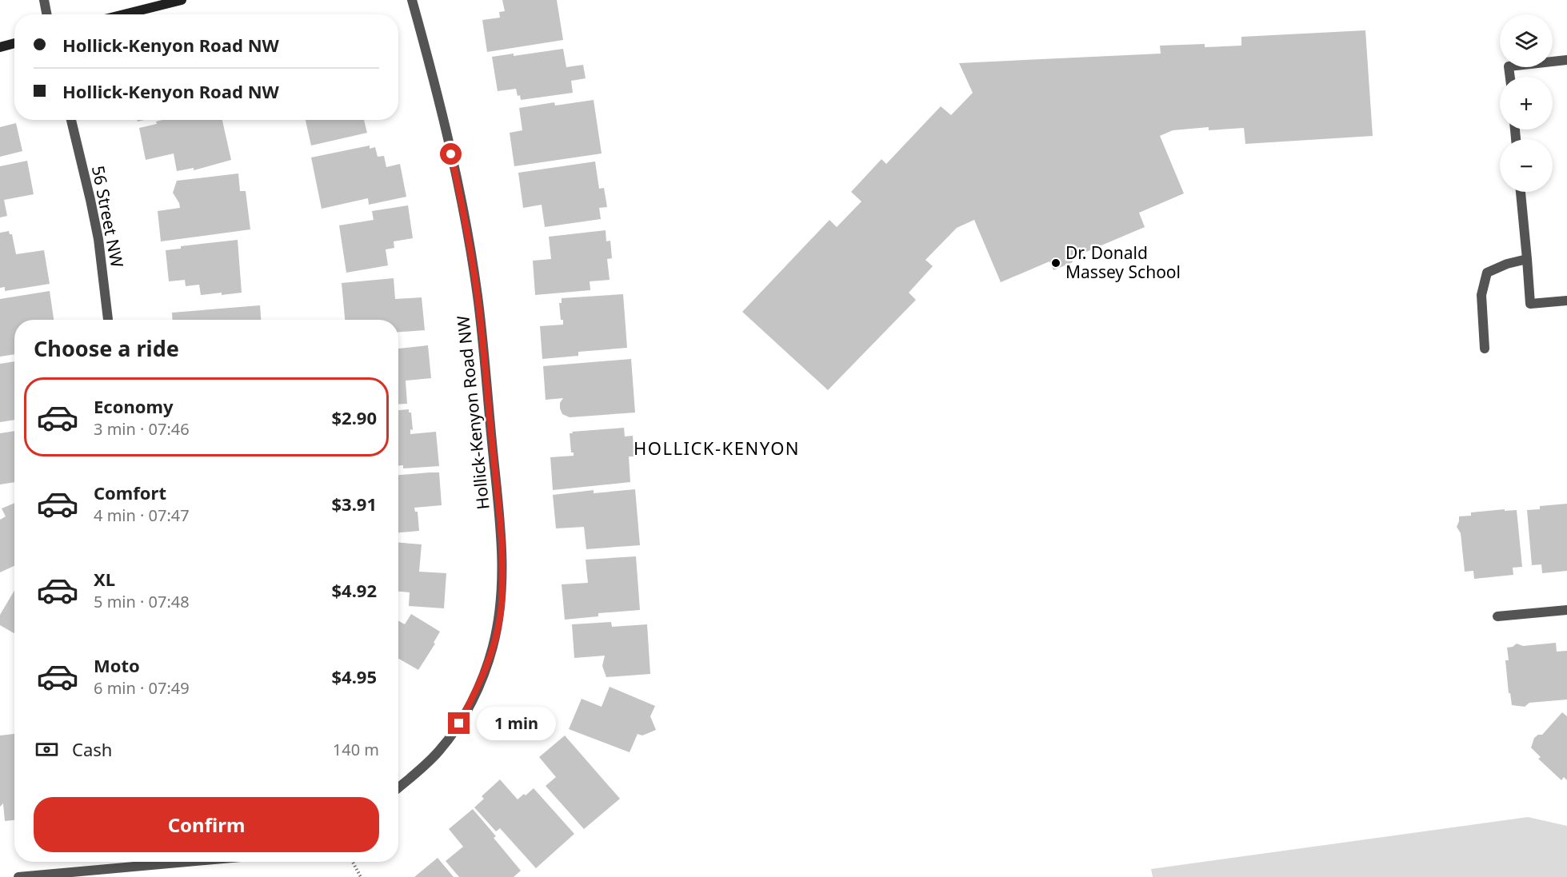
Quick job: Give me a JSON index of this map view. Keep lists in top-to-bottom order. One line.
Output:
{"streets":{"street":["56 Street NW","Hollick-Kenyon Road NW"]},"districts":["HOLLICK-KENYON"],"places":["Dr. Donald Massey School"],"page":{"map_buttons":["+","−"],"banner":["Hollick-Kenyon Road NW","Hollick-Kenyon Road NW"],"heading":"Choose a ride","list":[{"name":"Economy","note":"3 min · 07:46","value":"$2.90"},{"name":"Comfort","note":"4 min · 07:47","value":"$3.91"},{"name":"XL","note":"5 min · 07:48","value":"$4.92"},{"name":"Moto","note":"6 min · 07:49","value":"$4.95"}],"bubble":"1 min","pay":["Cash","140 m"],"buttons":"Confirm"}}
